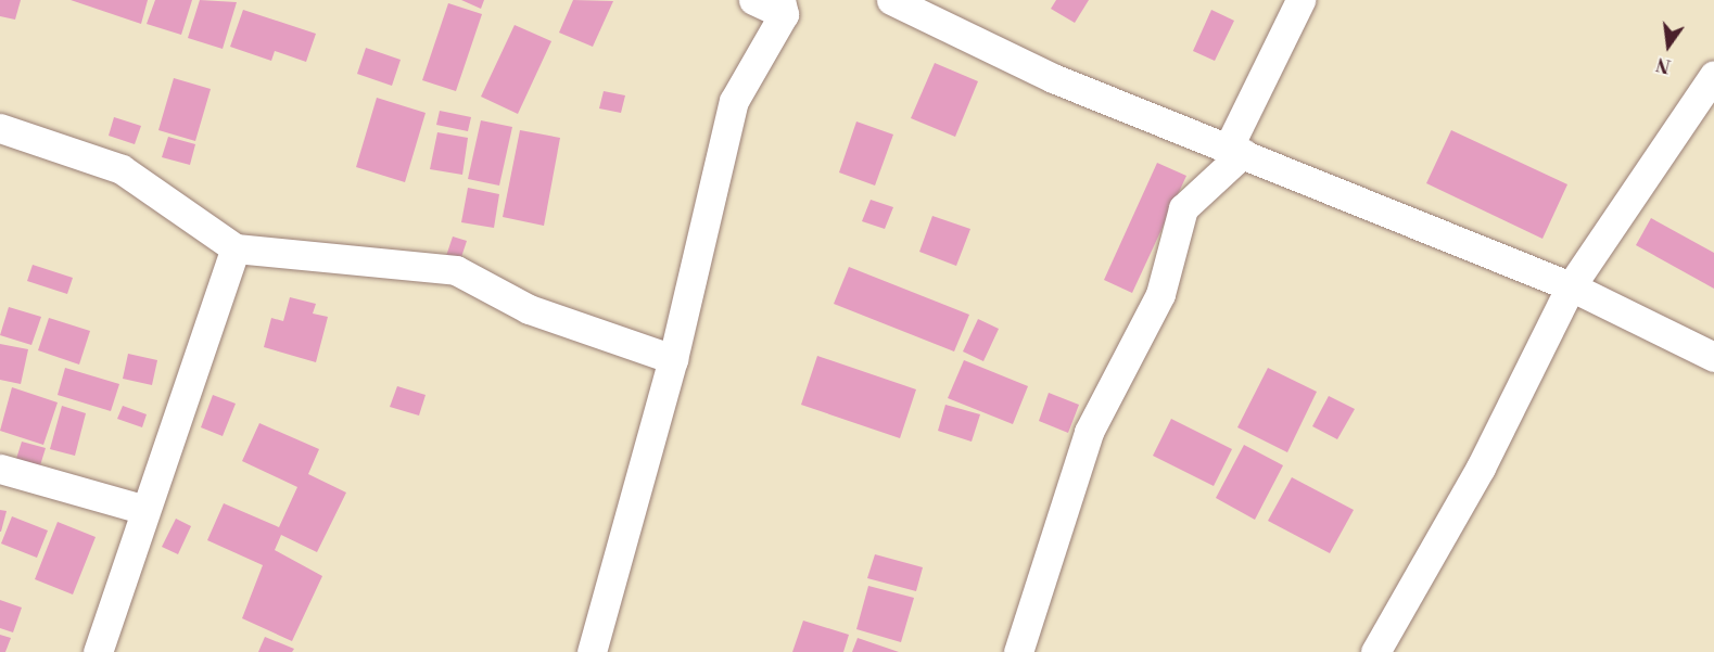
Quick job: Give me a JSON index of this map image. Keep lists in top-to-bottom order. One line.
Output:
{"north":"bottom"}
